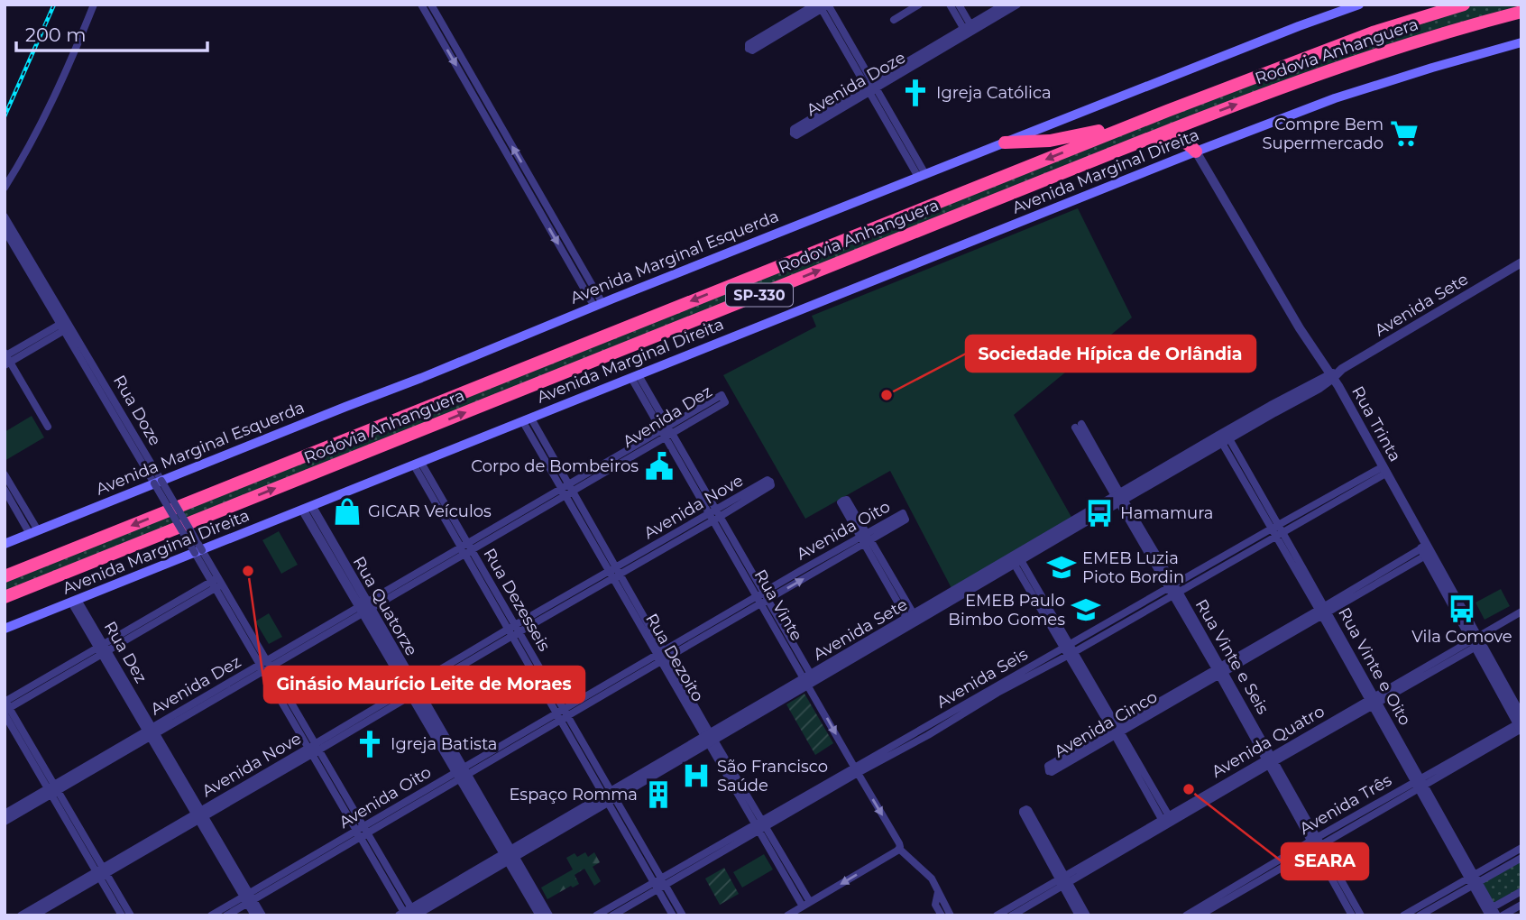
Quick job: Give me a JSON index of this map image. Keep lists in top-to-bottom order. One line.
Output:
{"streets":{"highway":["Rodovia Anhanguera","SP-330"],"main road":["Avenida Marginal Direita","Avenida Marginal Esquerda"],"street":["Avenida Doze","Avenida Sete","Rua Doze","Avenida Dez","Rua Trinta","Avenida Nove","Avenida Oito","Rua Dezesseis","Rua Vinte","Rua Quatorze","Rua Dez","Rua Vinte e Seis","Rua Dezoito","Rua Vinte e Oito","Avenida Seis","Avenida Cinco","Avenida Quatro","Avenida Três"]},"crossings":[["Avenida Marginal Direita","Rua Doze"],["Avenida Marginal Direita","Rua Trinta"],["Avenida Marginal Direita","Rua Dezesseis"],["Avenida Marginal Direita","Rua Vinte"],["Avenida Marginal Direita","Rua Quatorze"],["Avenida Marginal Direita","Rua Dez"],["Avenida Marginal Direita","Rua Dezoito"],["Avenida Marginal Esquerda","Rua Doze"],["Avenida Sete","Rua Doze"],["Avenida Sete","Rua Trinta"],["Avenida Sete","Rua Dezesseis"],["Avenida Sete","Rua Vinte"],["Avenida Sete","Rua Quatorze"],["Avenida Sete","Rua Vinte e Seis"],["Avenida Sete","Rua Dezoito"],["Avenida Sete","Rua Vinte e Oito"],["Rua Doze","Avenida Dez"],["Rua Doze","Avenida Nove"],["Rua Doze","Avenida Oito"],["Avenida Dez","Rua Dezesseis"],["Avenida Dez","Rua Vinte"],["Avenida Dez","Rua Quatorze"],["Avenida Dez","Rua Dez"],["Avenida Dez","Rua Dezoito"],["Rua Trinta","Avenida Seis"],["Rua Trinta","Avenida Cinco"],["Rua Trinta","Avenida Quatro"],["Rua Trinta","Avenida Três"],["Avenida Nove","Rua Dezesseis"],["Avenida Nove","Rua Vinte"],["Avenida Nove","Rua Quatorze"],["Avenida Nove","Rua Dez"],["Avenida Nove","Rua Dezoito"],["Avenida Oito","Rua Dezesseis"],["Avenida Oito","Rua Vinte"],["Avenida Oito","Rua Quatorze"],["Avenida Oito","Rua Dez"],["Avenida Oito","Rua Dezoito"],["Rua Dezesseis","Avenida Seis"],["Rua Vinte","Avenida Seis"],["Rua Vinte e Seis","Avenida Seis"],["Rua Vinte e Seis","Avenida Cinco"],["Rua Vinte e Seis","Avenida Quatro"],["Rua Vinte e Seis","Avenida Três"],["Rua Dezoito","Avenida Seis"],["Rua Vinte e Oito","Avenida Seis"],["Rua Vinte e Oito","Avenida Cinco"],["Rua Vinte e Oito","Avenida Quatro"],["Rua Vinte e Oito","Avenida Três"]],"places":{"church":["Igreja Católica","Igreja Batista"],"supermarket":["Compre Bem Supermercado"],"other":["Sociedade Hípica de Orlândia","Ginásio Maurício Leite de Moraes","SEARA"],"public building":["Corpo de Bombeiros"],"shop":["GICAR Veículos"],"bus stop":["Hamamura","Vila Comove"],"school or university":["EMEB Luzia Pioto Bordin","EMEB Paulo Bimbo Gomes"],"hospital":["São Francisco Saúde"],"building":["Espaço Romma"]},"scale_bar":"200 m"}
